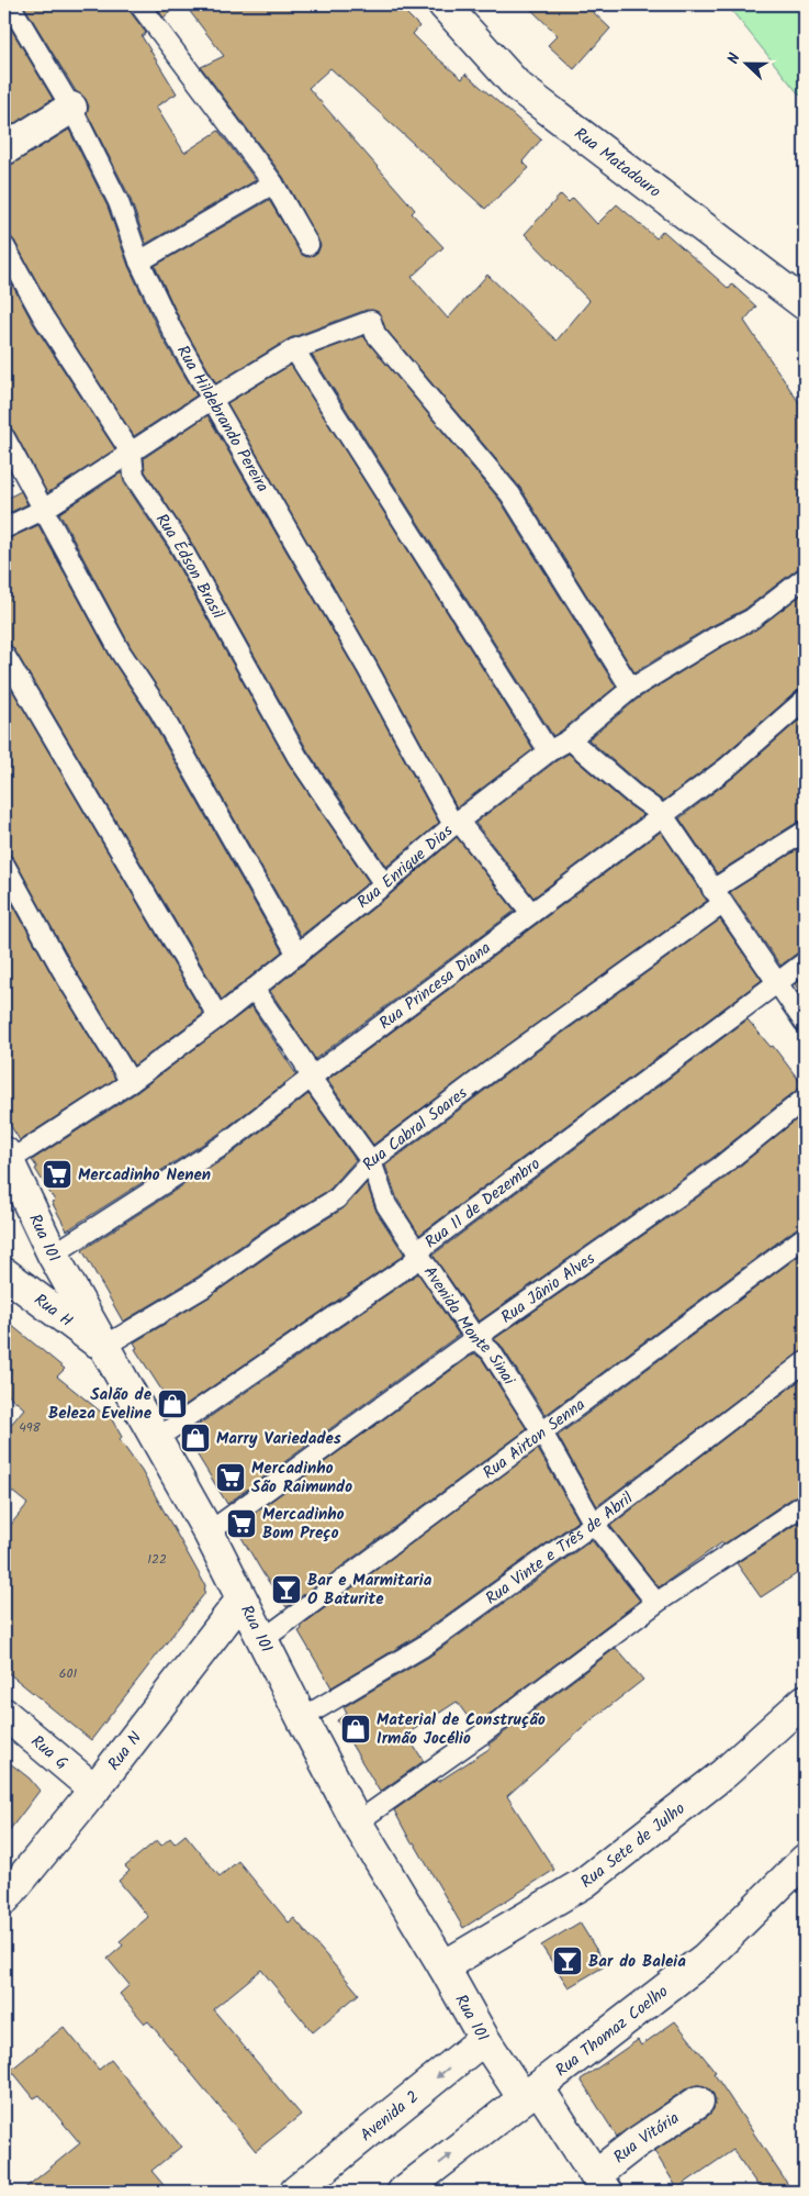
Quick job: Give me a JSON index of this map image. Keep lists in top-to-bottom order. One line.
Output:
{"streets":{"street":["Rua Matadouro","Rua 101","Rua H","Rua G","Rua N","Rua Sete de Julho","Rua Thomaz Coelho","Avenida 2","Rua Vitória"],"lane":["Rua Hildebrando Pereira","Rua Édson Brasil","Rua Enrique Dias","Rua Princesa Diana","Rua Cabral Soares","Rua 11 de Dezembro","Rua Jânio Alves","Avenida Monte Sinai","Rua Airton Senna","Rua Vinte e Três de Abril"]},"crossings":[["Rua Hildebrando Pereira","Rua Enrique Dias"],["Rua Hildebrando Pereira","Rua Princesa Diana"],["Rua Édson Brasil","Rua Enrique Dias"],["Rua Enrique Dias","Rua 101"],["Rua Enrique Dias","Avenida Monte Sinai"],["Rua Princesa Diana","Rua 101"],["Rua Princesa Diana","Avenida Monte Sinai"],["Rua Cabral Soares","Rua 101"],["Rua Cabral Soares","Rua H"],["Rua Cabral Soares","Avenida Monte Sinai"],["Rua 11 de Dezembro","Rua 101"],["Rua 11 de Dezembro","Avenida Monte Sinai"],["Rua 101","Rua Jânio Alves"],["Rua 101","Rua H"],["Rua 101","Rua Airton Senna"],["Rua 101","Rua Vinte e Três de Abril"],["Rua 101","Rua N"],["Rua 101","Rua Sete de Julho"],["Rua 101","Rua Thomaz Coelho"],["Rua 101","Avenida 2"],["Rua 101","Rua Vitória"],["Rua Jânio Alves","Avenida Monte Sinai"],["Avenida Monte Sinai","Rua Airton Senna"],["Avenida Monte Sinai","Rua Vinte e Três de Abril"],["Rua G","Rua N"]],"places":{"supermarket":["Mercadinho Nenen","Mercadinho São Raimundo","Mercadinho Bom Preço"],"shop":["Salão de Beleza Eveline","Marry Variedades","Material de Construção Irmão Jocélio"],"bar":["Bar e Marmitaria O Baturite","Bar do Baleia"]},"house_numbers":["498","122","601"],"north":"left"}
